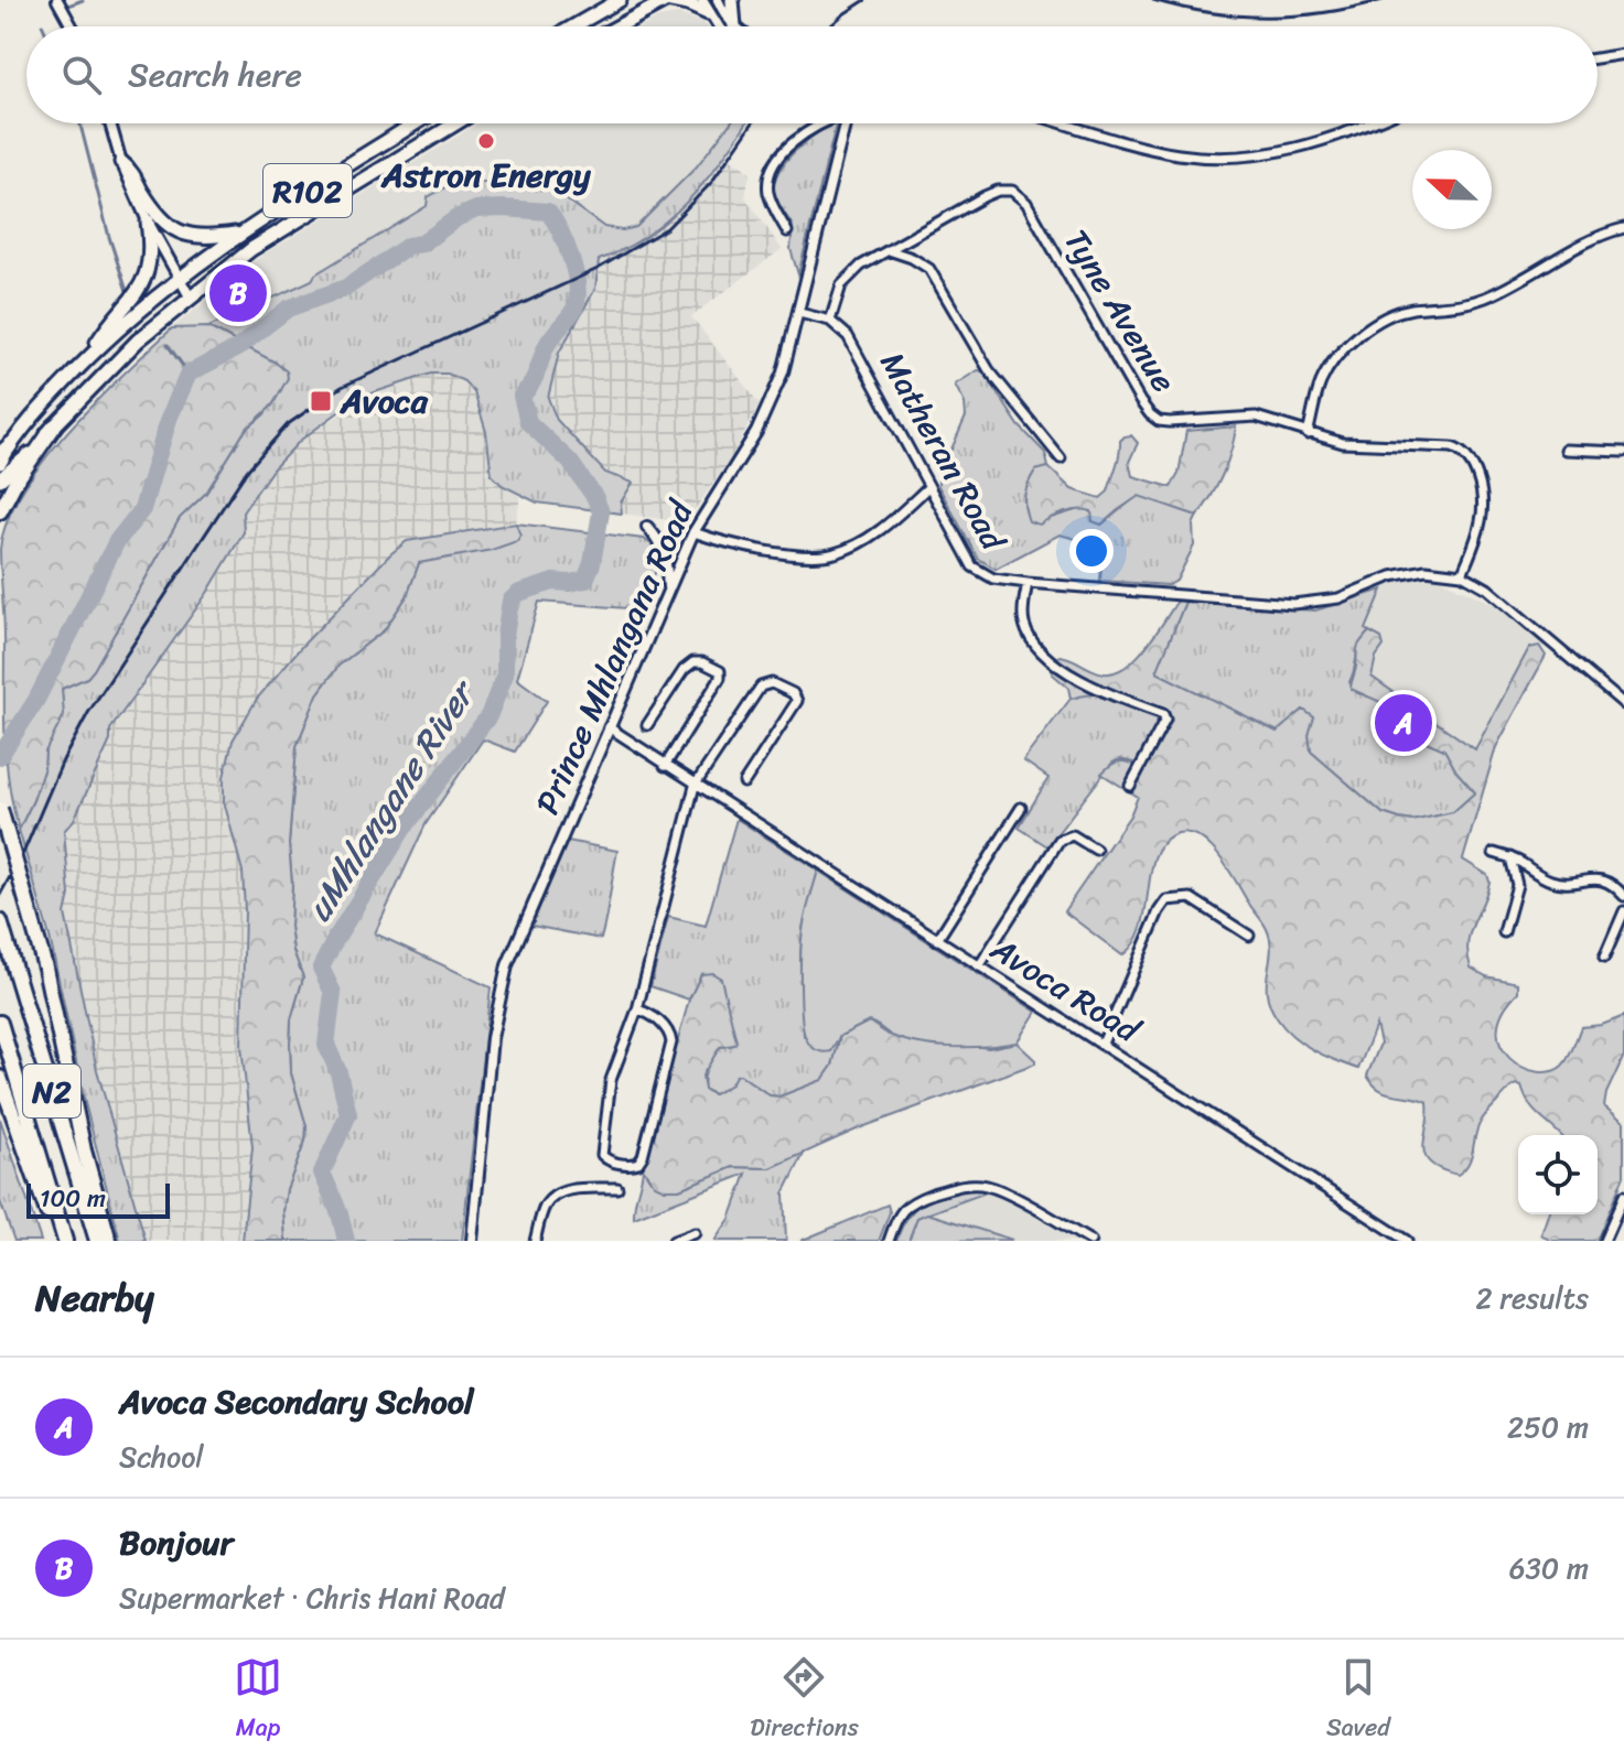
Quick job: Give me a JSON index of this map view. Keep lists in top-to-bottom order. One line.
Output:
{"streets":{"highway":["N2"],"main road":["R102"],"street":["Tyne Avenue","Matheran Road","Prince Mhlangana Road","Avoca Road"]},"crossings":[["Tyne Avenue","Matheran Road"],["Prince Mhlangana Road","Avoca Road"]],"water":["uMhlangane River"],"places":{"other":["Astron Energy"],"transit":["Avoca"]},"scale_bar":"100 m","north":"left","page":{"search":"Search here","pins":["B","A"],"scale":"100 m","heading":["Nearby","2 results"],"list":[{"mark":"A","name":"Avoca Secondary School","note":"School","value":"250 m"},{"mark":"B","name":"Bonjour","note":"Supermarket · Chris Hani Road","value":"630 m"}],"nav":["Map","Directions","Saved"]}}
